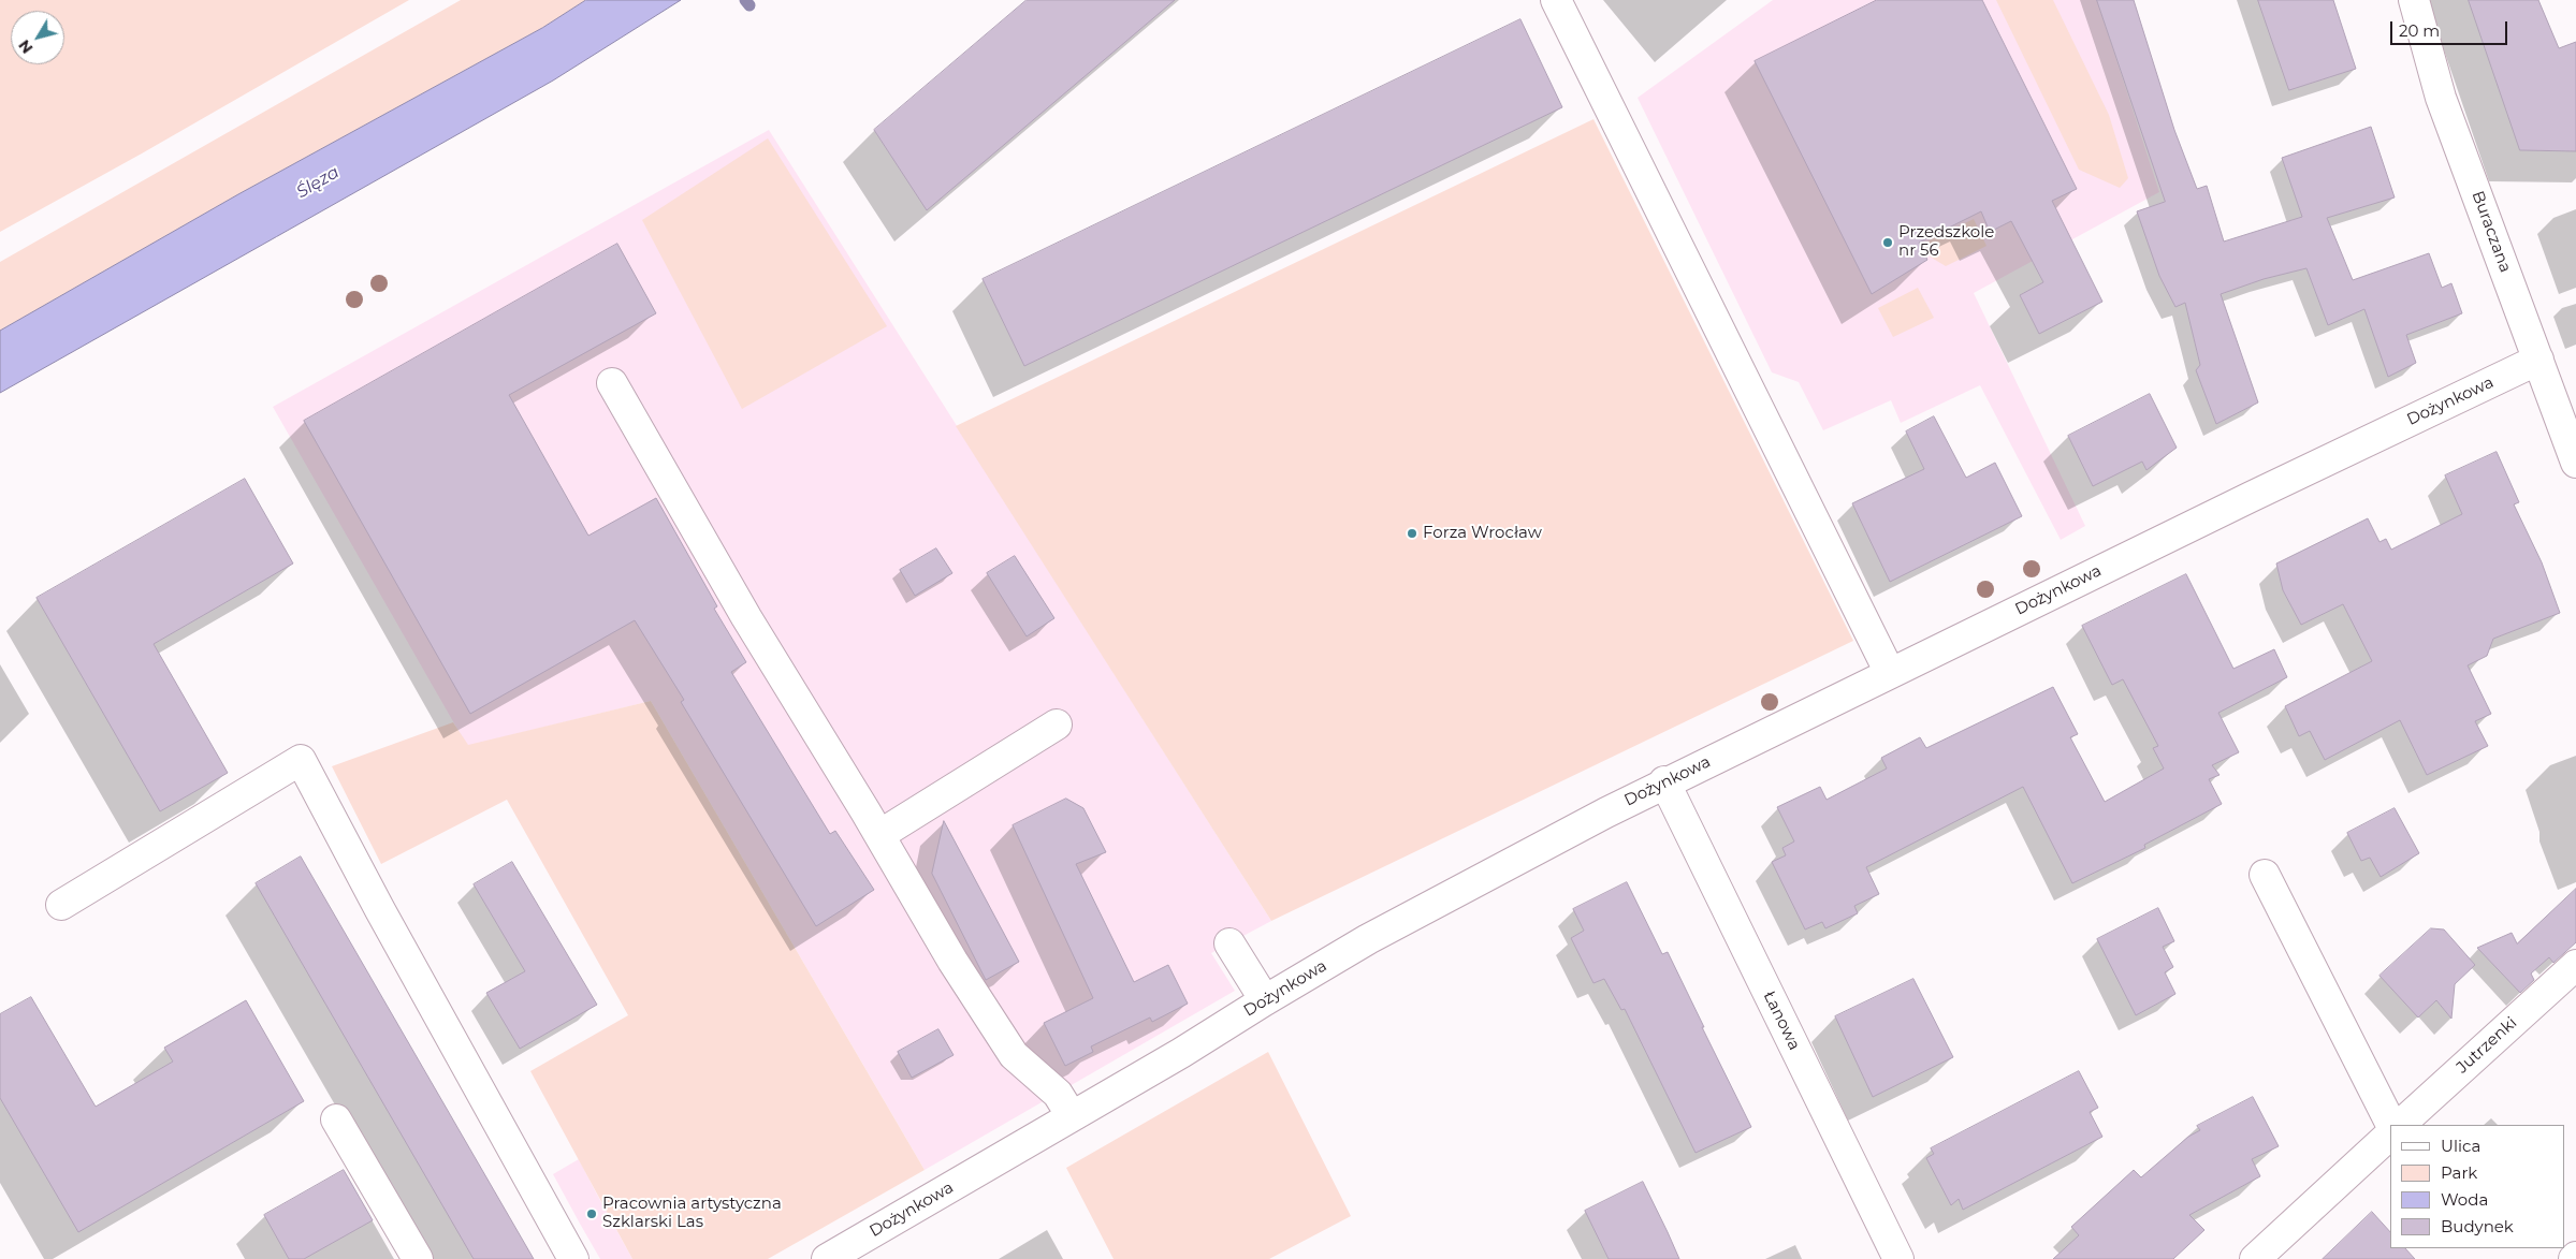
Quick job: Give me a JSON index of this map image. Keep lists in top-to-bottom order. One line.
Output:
{"streets":{"street":["Buraczana","Dożynkowa","Łanowa","Jutrzenki"]},"crossings":[["Buraczana","Dożynkowa"],["Dożynkowa","Łanowa"]],"water":["Ślęza"],"places":["Przedszkole nr 56","Forza Wrocław","Pracownia artystyczna Szklarski Las"],"legend":["Ulica","Park","Woda","Budynek"],"scale_bar":"20 m","north":"bottom left"}
